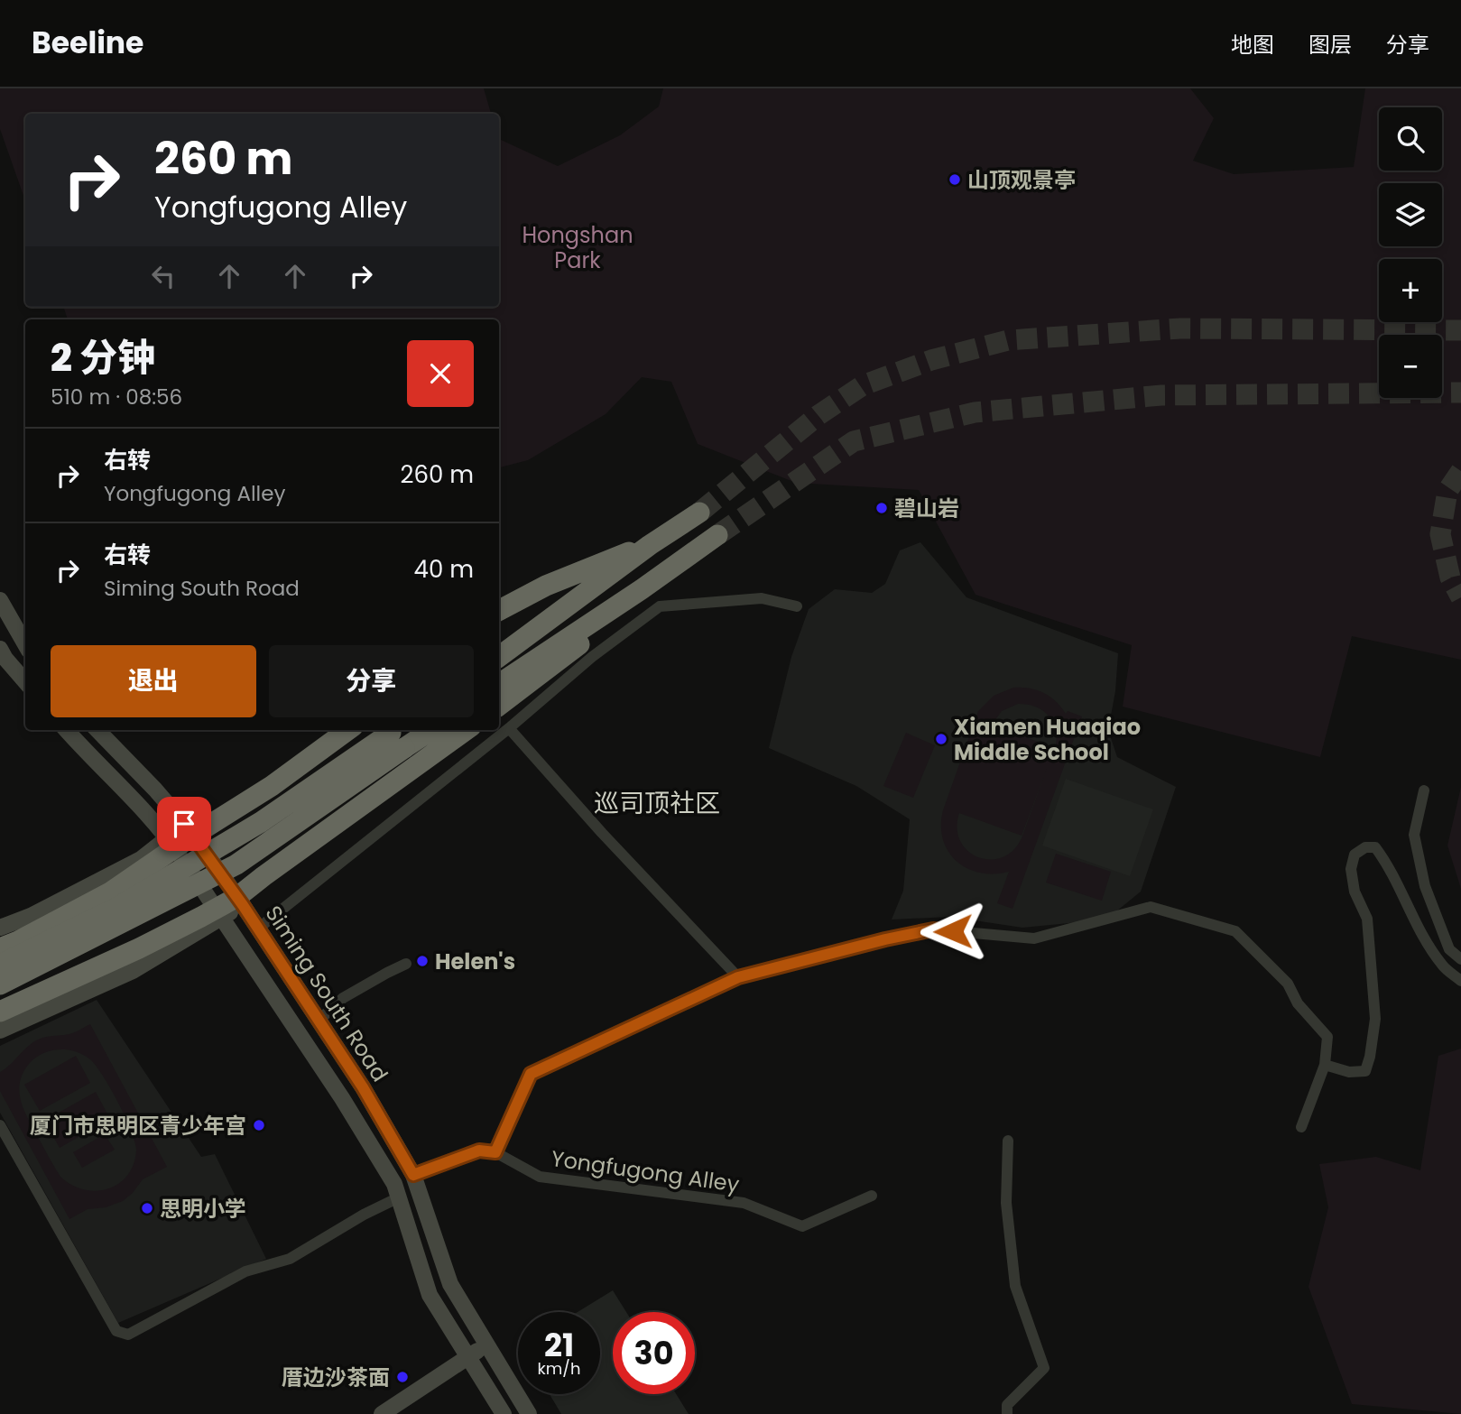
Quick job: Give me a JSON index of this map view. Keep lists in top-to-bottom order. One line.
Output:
{"streets":{"main road":["Siming South Road"],"street":["Yongfugong Alley"]},"districts":["巡司顶社区"],"parks":["Hongshan Park"],"places":["山顶观景亭","碧山岩","Xiamen Huaqiao Middle School","Helen's","厦门市思明区青少年宫","思明小学","厝边沙茶面"],"page":{"header":"Beeline","nav":["地图","图层","分享"],"map_buttons":["+","−"],"turn":["260 m","Yongfugong Alley"],"heading":["2 分钟","510 m · 08:56"],"list":[{"name":"右转","note":"Yongfugong Alley","value":"260 m"},{"name":"右转","note":"Siming South Road","value":"40 m"}],"buttons":["退出","分享"],"speed":"21 km/h","limit":"30"}}
